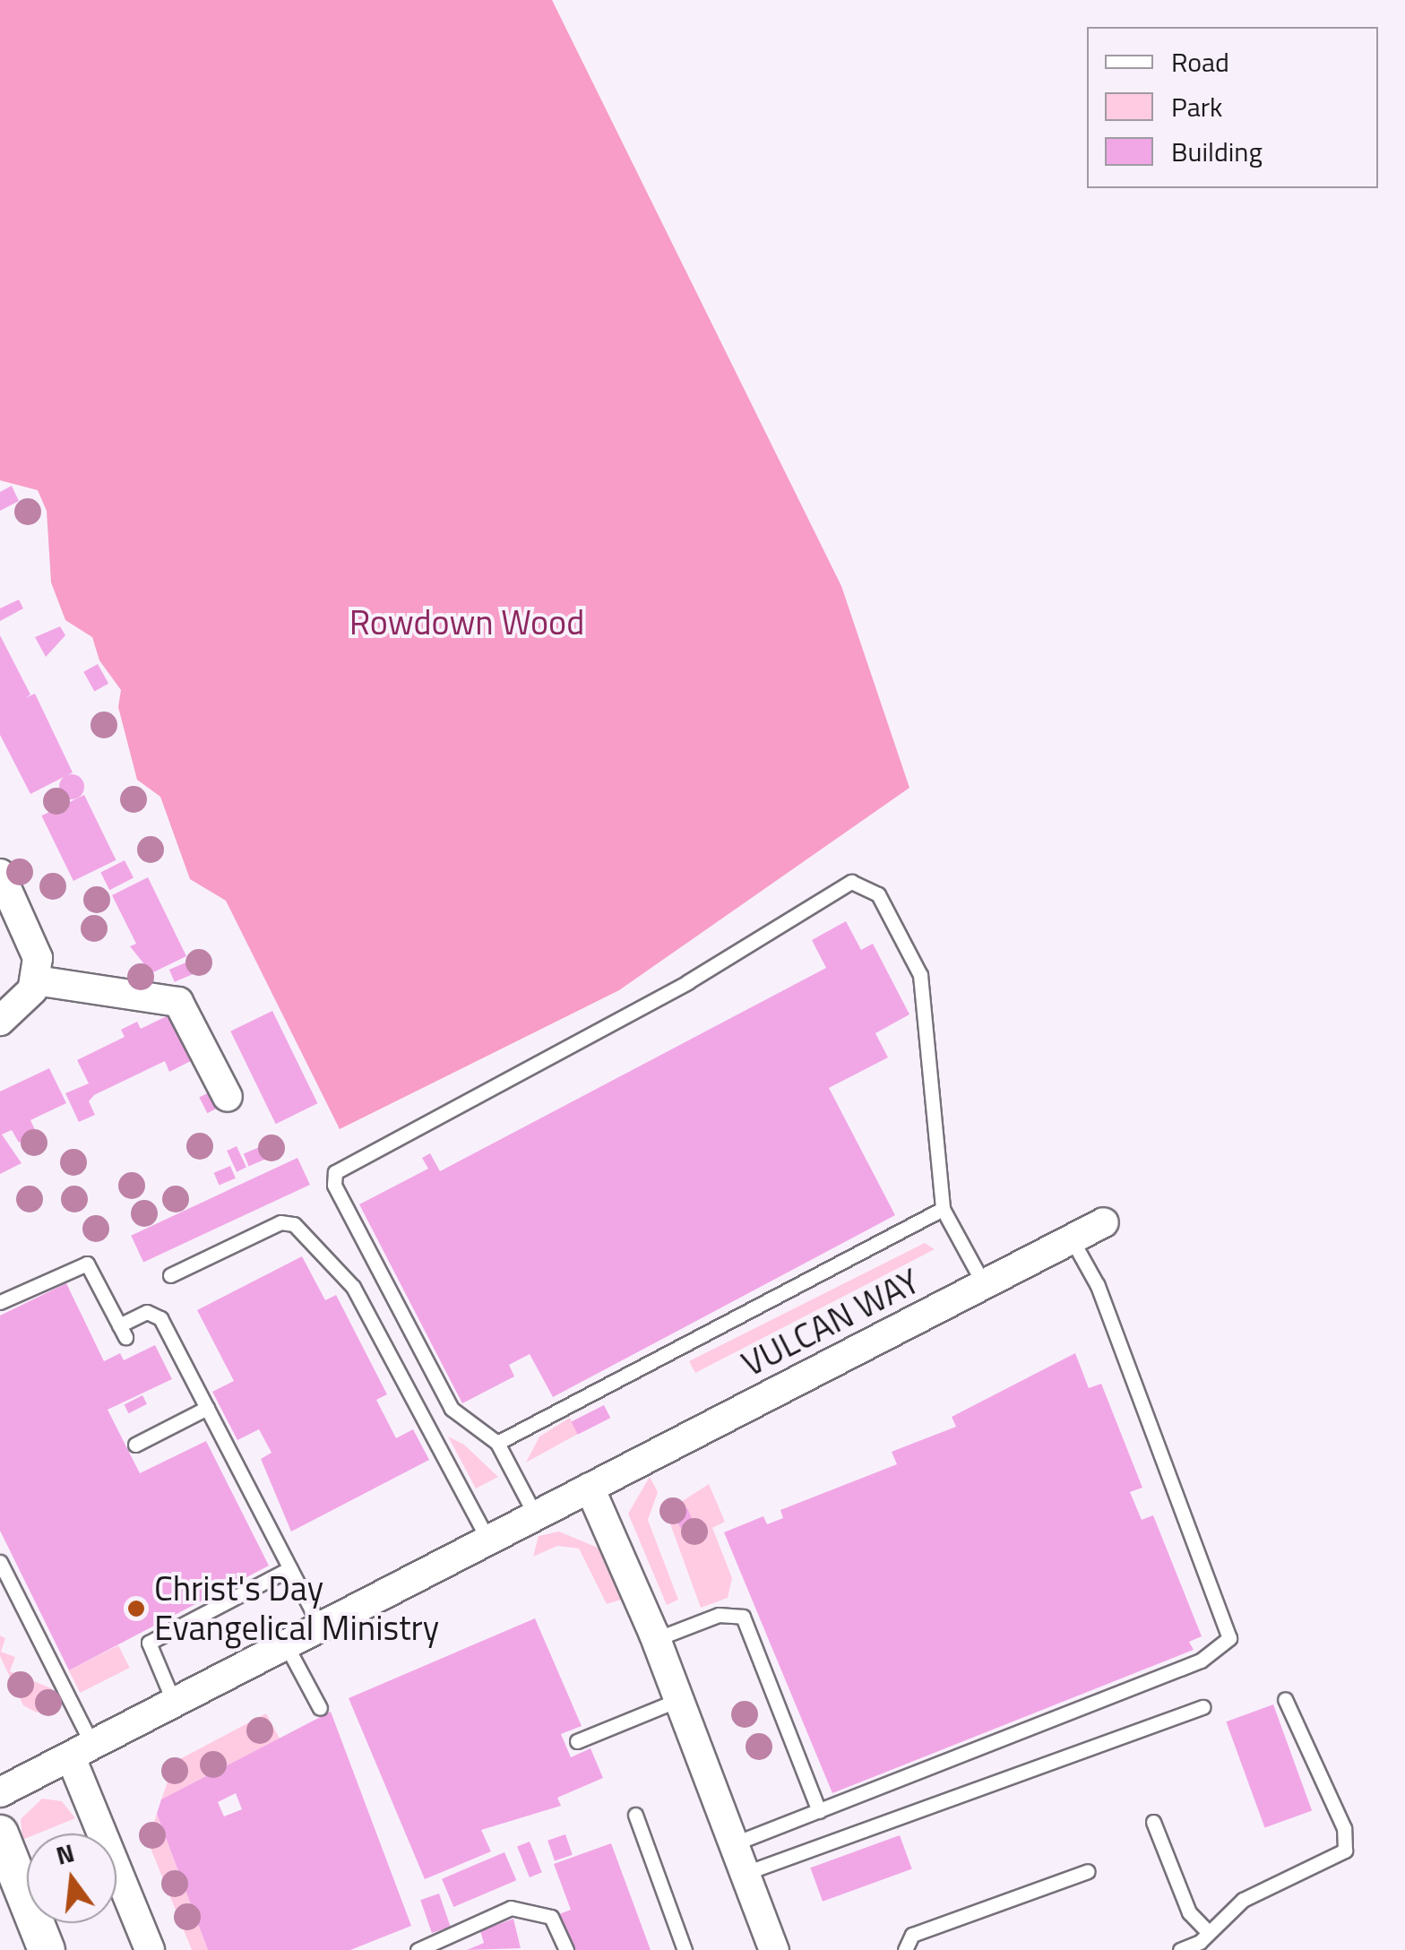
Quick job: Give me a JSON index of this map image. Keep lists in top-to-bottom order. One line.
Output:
{"streets":{"street":["VULCAN WAY"]},"parks":["Rowdown Wood"],"places":["Christ's Day Evangelical Ministry"],"legend":["Road","Park","Building"],"north":"top"}
